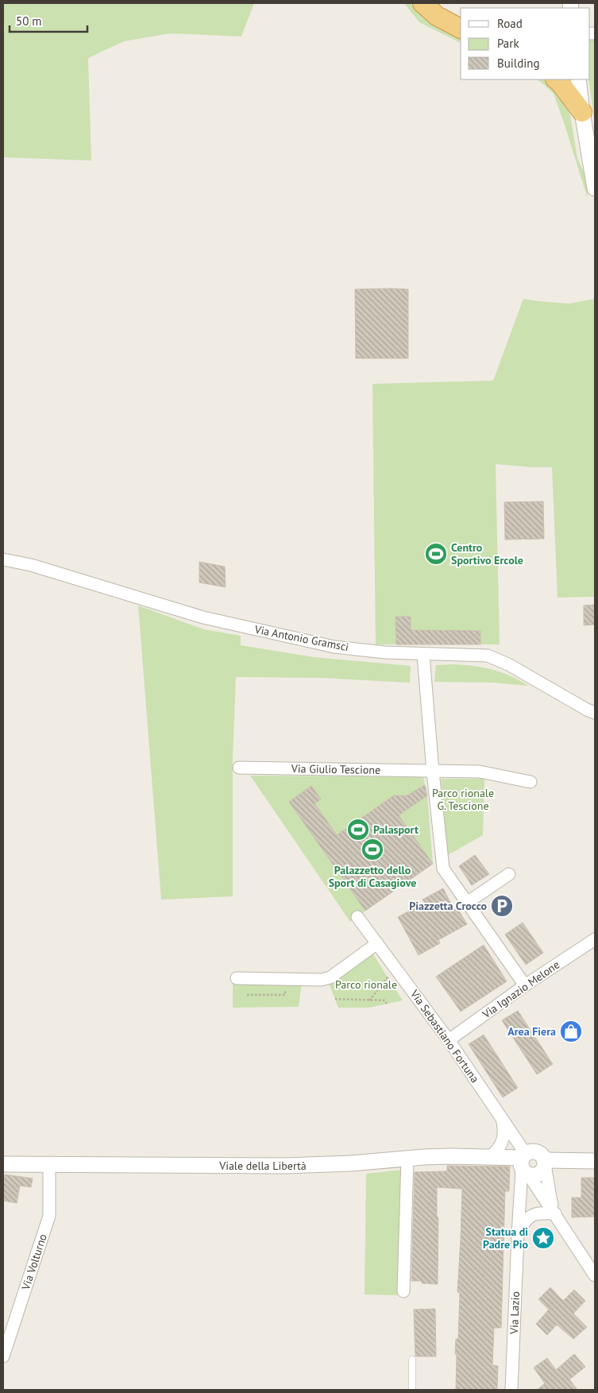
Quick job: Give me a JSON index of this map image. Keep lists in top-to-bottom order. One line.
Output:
{"streets":{"street":["Via Antonio Gramsci","Via Giulio Tescione","Via Ignazio Melone","Via Sebastiano Fortuna","Viale della Libertà","Via Volturno","Via Lazio"]},"crossings":[["Via Ignazio Melone","Via Sebastiano Fortuna"],["Via Sebastiano Fortuna","Viale della Libertà"],["Via Sebastiano Fortuna","Via Lazio"],["Viale della Libertà","Via Volturno"],["Viale della Libertà","Via Lazio"]],"parks":["Parco rionale G. Tescione","Parco rionale"],"places":{"sports":["Centro Sportivo Ercole","Palasport","Palazzetto dello Sport di Casagiove"],"parking":["Piazzetta Crocco"],"shop":["Area Fiera"],"place":["Statua di Padre Pio"]},"legend":["Road","Park","Building"],"scale_bar":"50 m"}
